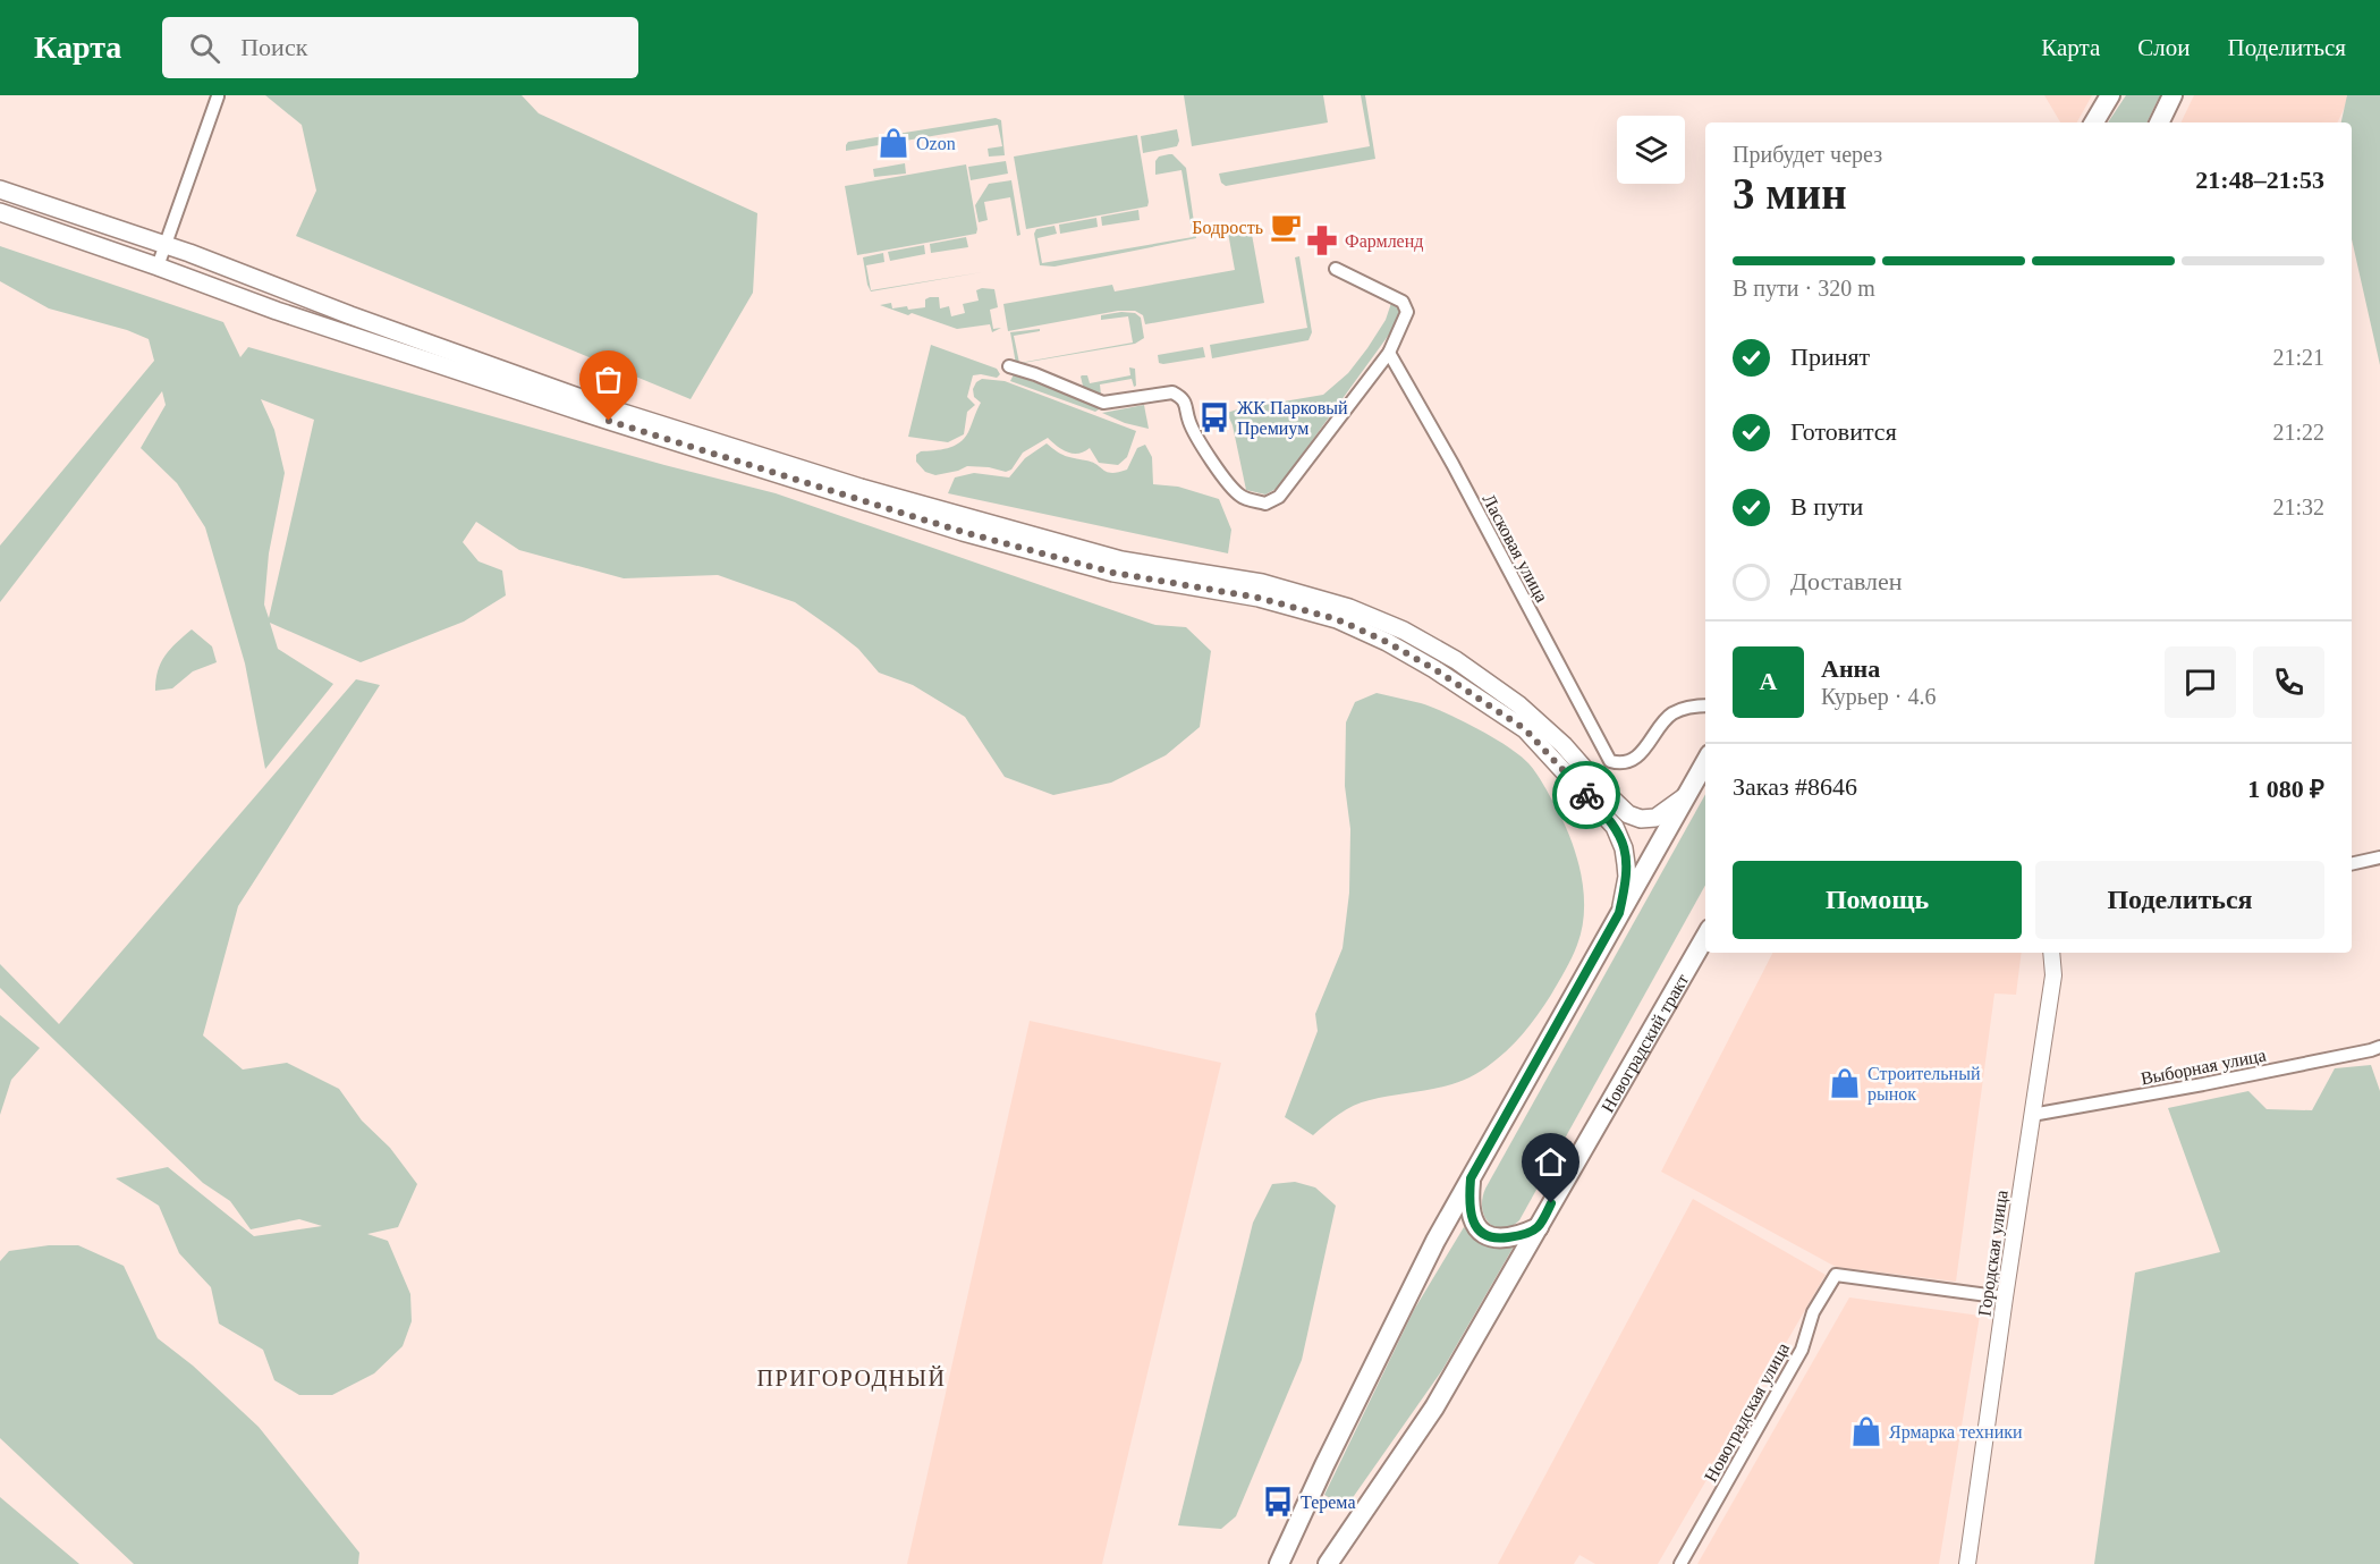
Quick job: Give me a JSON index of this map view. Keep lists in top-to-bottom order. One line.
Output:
{"streets":{"main road":["Новоградский тракт"],"street":["Ласковая улица","Выборная улица","Городская улица","Новоградская улица"]},"crossings":[["Выборная улица","Городская улица"],["Городская улица","Новоградская улица"]],"districts":["ПРИГОРОДНЫЙ"],"places":{"shop":["Ozon","Строительный рынок","Ярмарка техники"],"cafe":["Бодрость"],"pharmacy":["Фармленд"],"bus stop":["ЖК Парковый Премиум","Терема"]},"page":{"header":"Карта","search":"Поиск","nav":["Карта","Слои","Поделиться"],"heading":["3 мин","Прибудет через","21:48–21:53"],"panel":["Анна","Курьер · 4.6","Заказ #8646","1 080 ₽"],"bar":"В пути · 320 m","list":[["Принят","21:21"],["Готовится","21:22"],["В пути","21:32"],"Доставлен"],"round":"А","buttons":["Помощь","Поделиться"]}}
